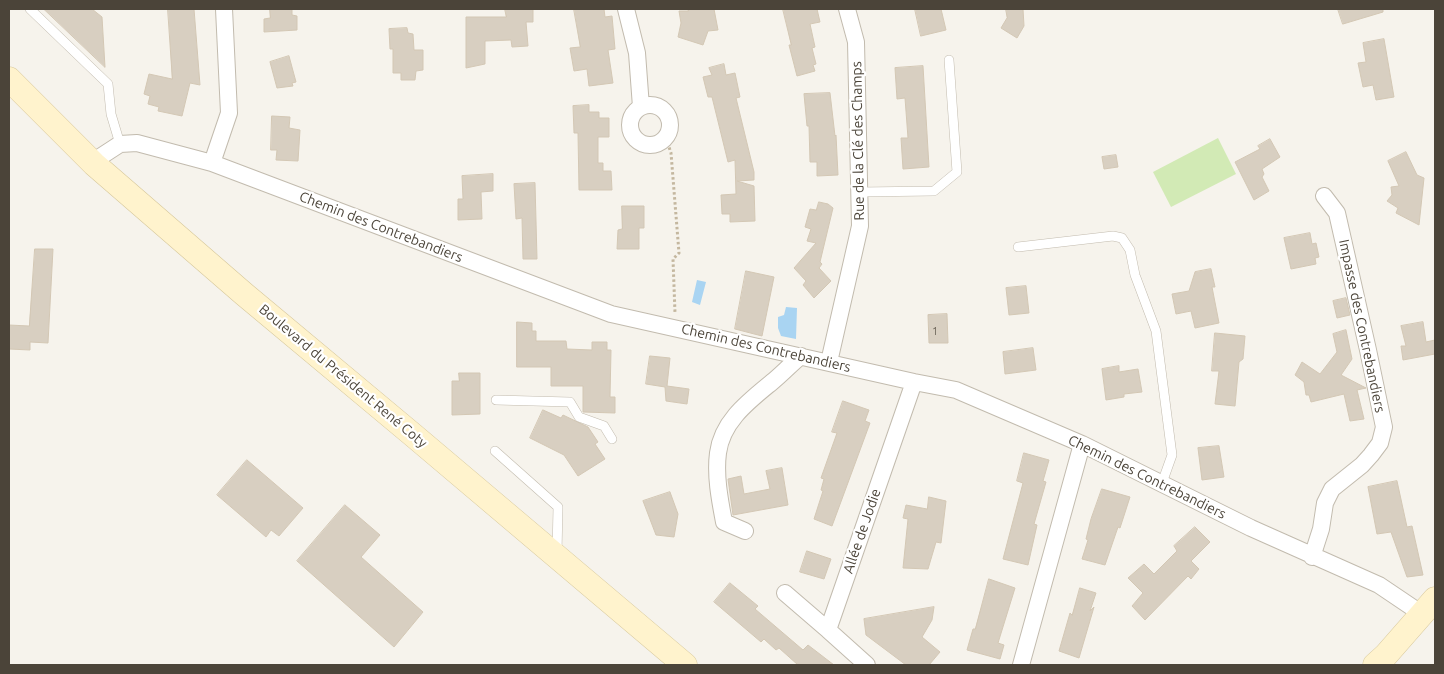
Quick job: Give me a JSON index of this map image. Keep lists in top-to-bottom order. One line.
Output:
{"streets":{"main road":["Boulevard du Président René Coty"],"street":["Rue de la Clé des Champs","Chemin des Contrebandiers","Impasse des Contrebandiers","Allée de Jodie"]},"crossings":[["Rue de la Clé des Champs","Chemin des Contrebandiers"],["Chemin des Contrebandiers","Impasse des Contrebandiers"],["Chemin des Contrebandiers","Allée de Jodie"]],"house_numbers":["1"]}
